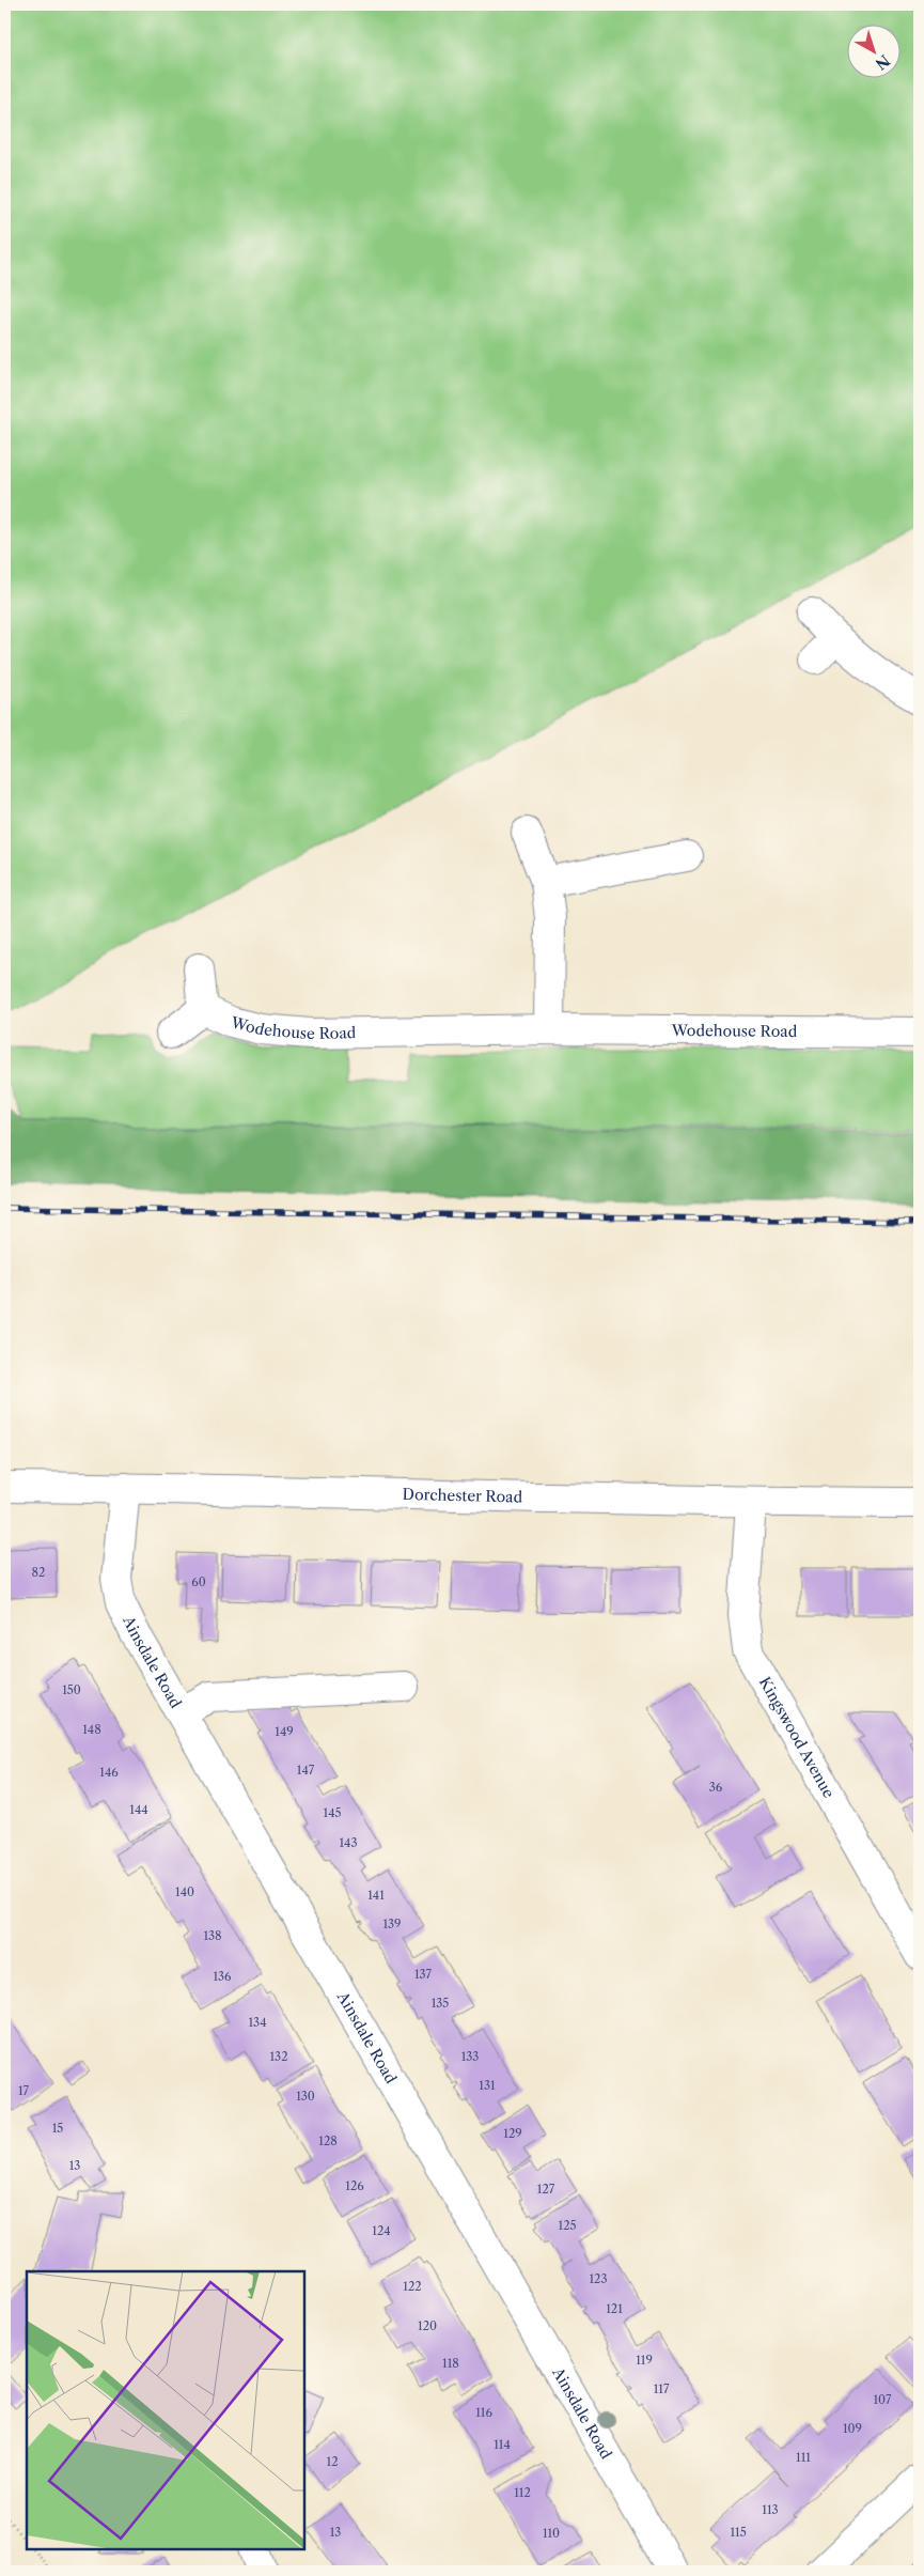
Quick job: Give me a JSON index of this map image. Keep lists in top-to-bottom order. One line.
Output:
{"streets":{"street":["Wodehouse Road","Dorchester Road","Ainsdale Road","Kingswood Avenue"]},"crossings":[["Dorchester Road","Ainsdale Road"],["Dorchester Road","Kingswood Avenue"]],"house_numbers":["82","60","150","148","149","147","146","36","144","145","143","140","141","139","138","137","136","135","134","132","133","131","17","130","15","129","128","13","126","127","125","124","123","122","121","120","119","118","117","107","116","109","114","111","12","112","113","13","115","110"],"north":"bottom right"}
